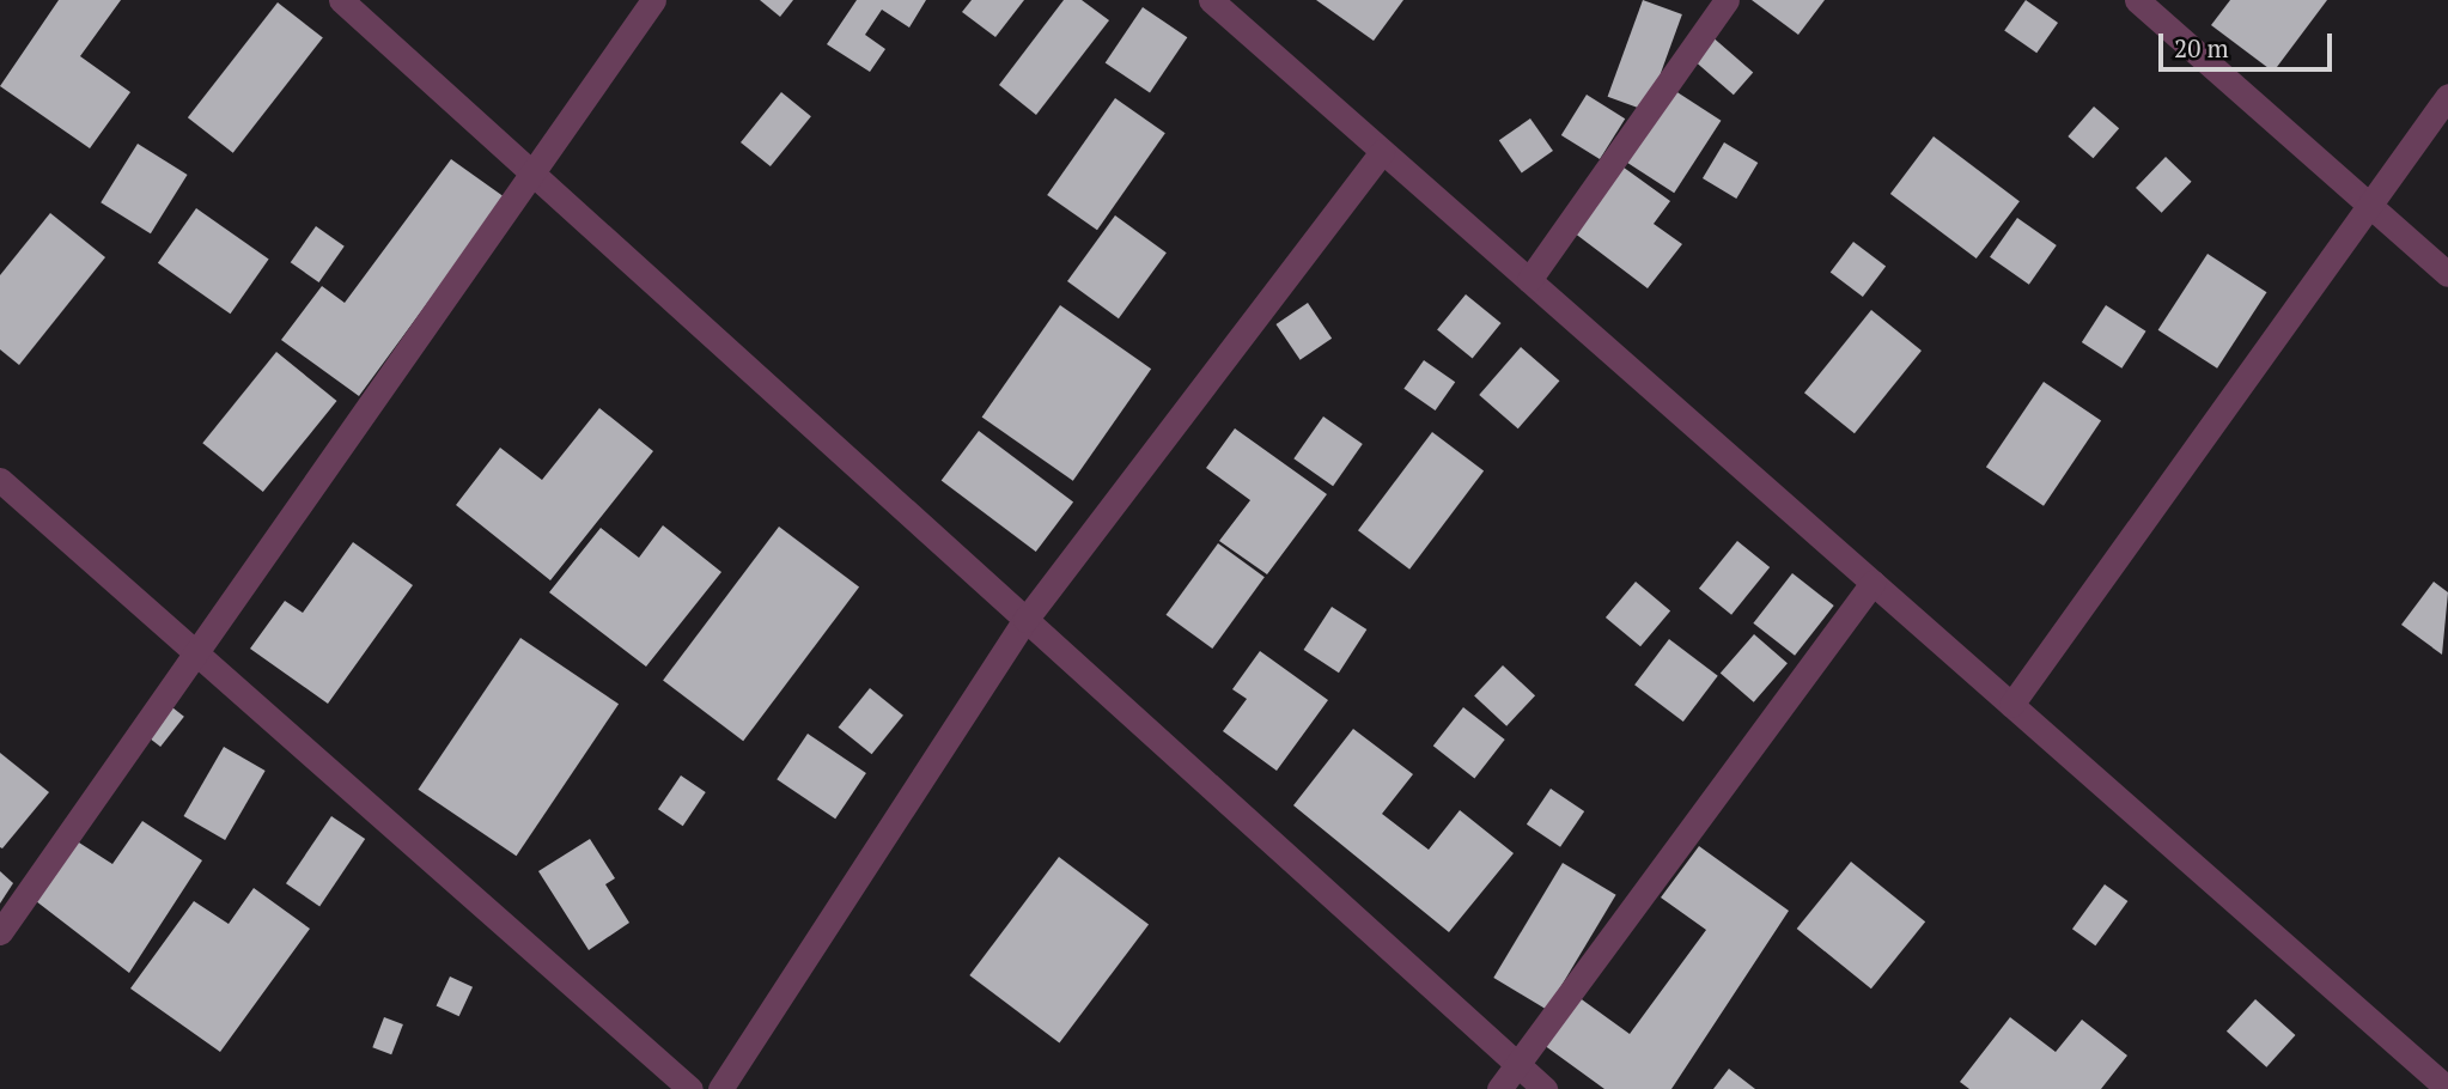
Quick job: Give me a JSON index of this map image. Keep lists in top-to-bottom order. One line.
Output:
{"scale_bar":"20 m"}
